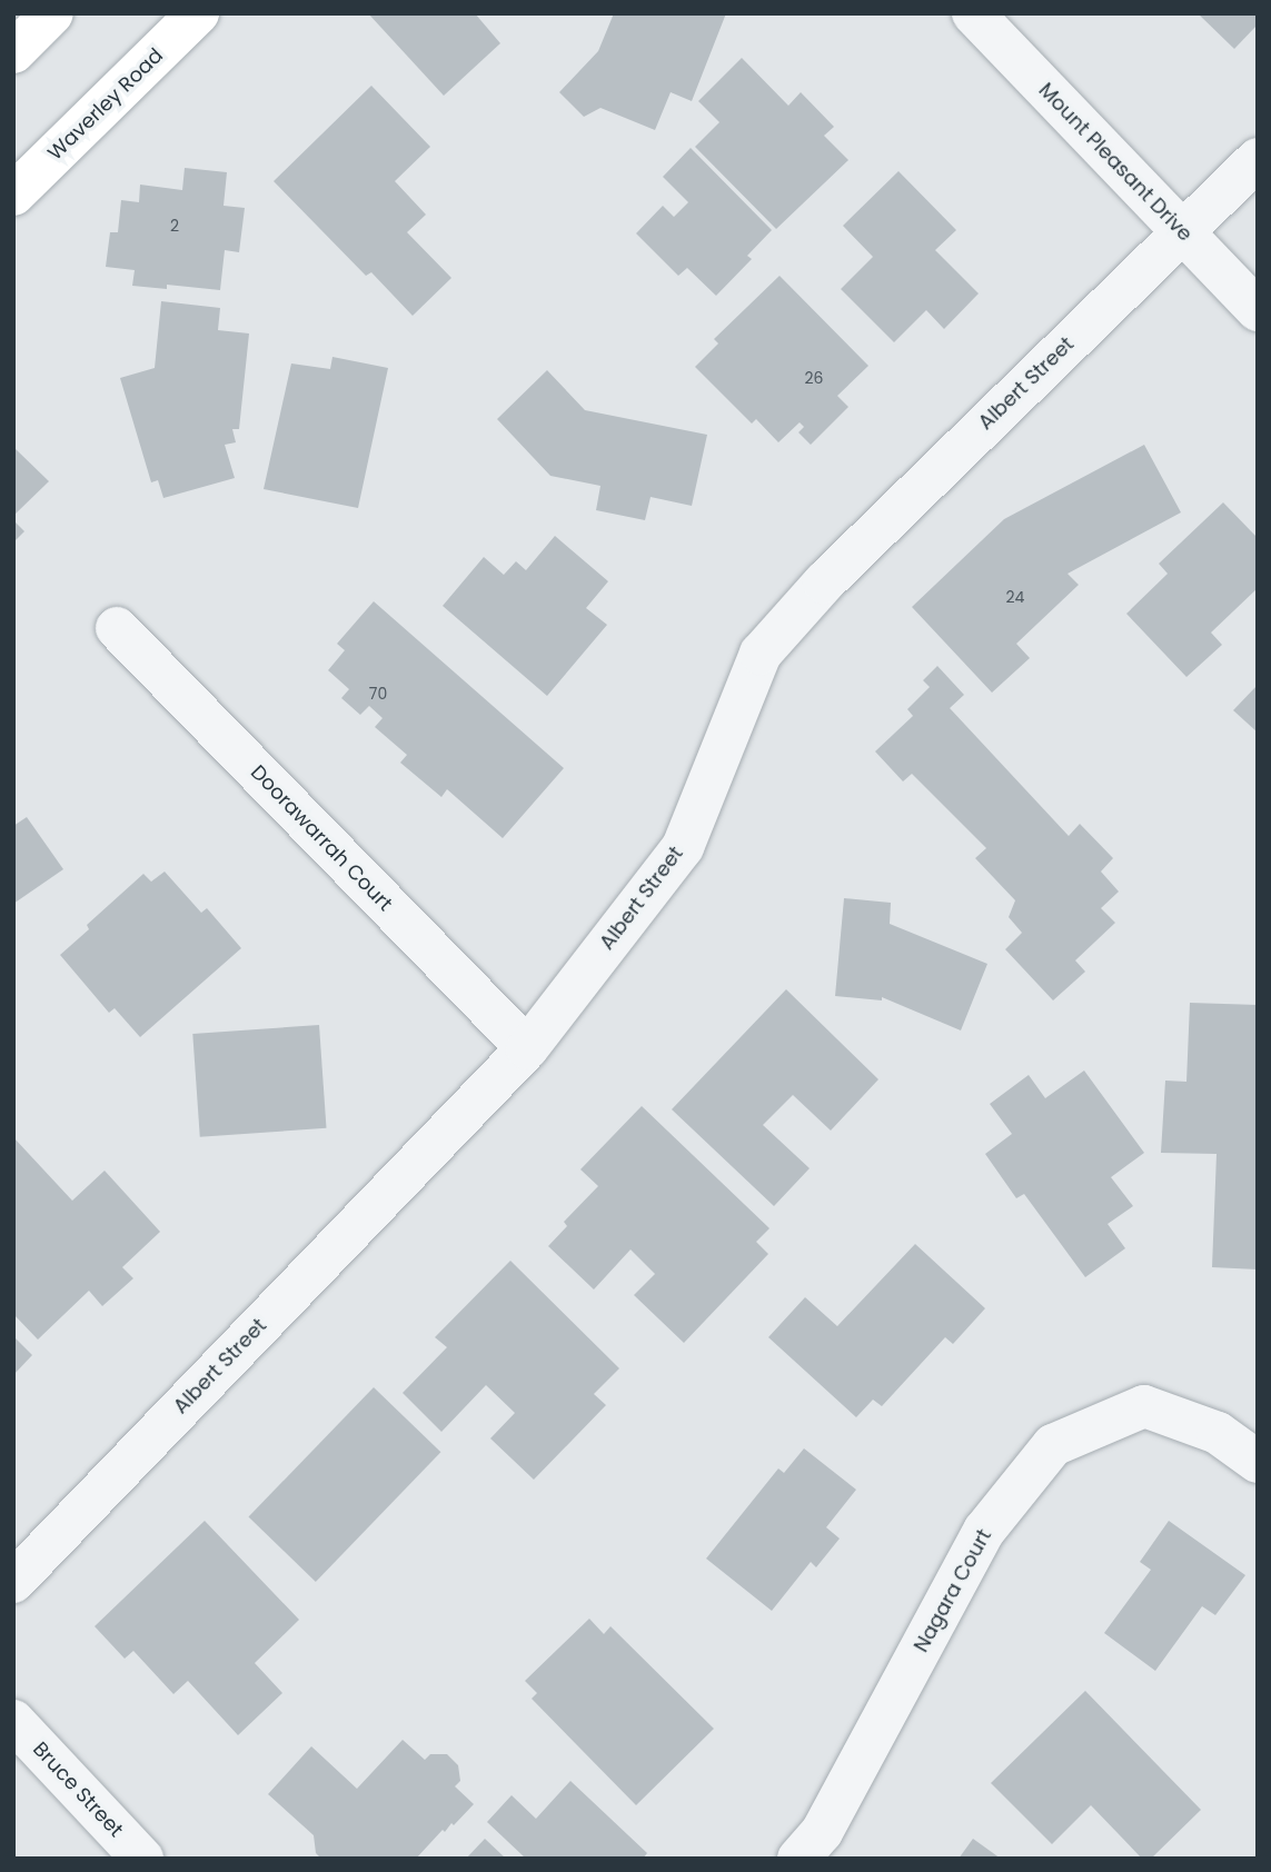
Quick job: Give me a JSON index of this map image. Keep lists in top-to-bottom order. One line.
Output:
{"streets":{"main road":["Waverley Road"],"street":["Mount Pleasant Drive","Albert Street","Doorawarrah Court","Nagara Court","Bruce Street"]},"crossings":[["Mount Pleasant Drive","Albert Street"],["Albert Street","Doorawarrah Court"]],"house_numbers":["2","26","24","70"]}
